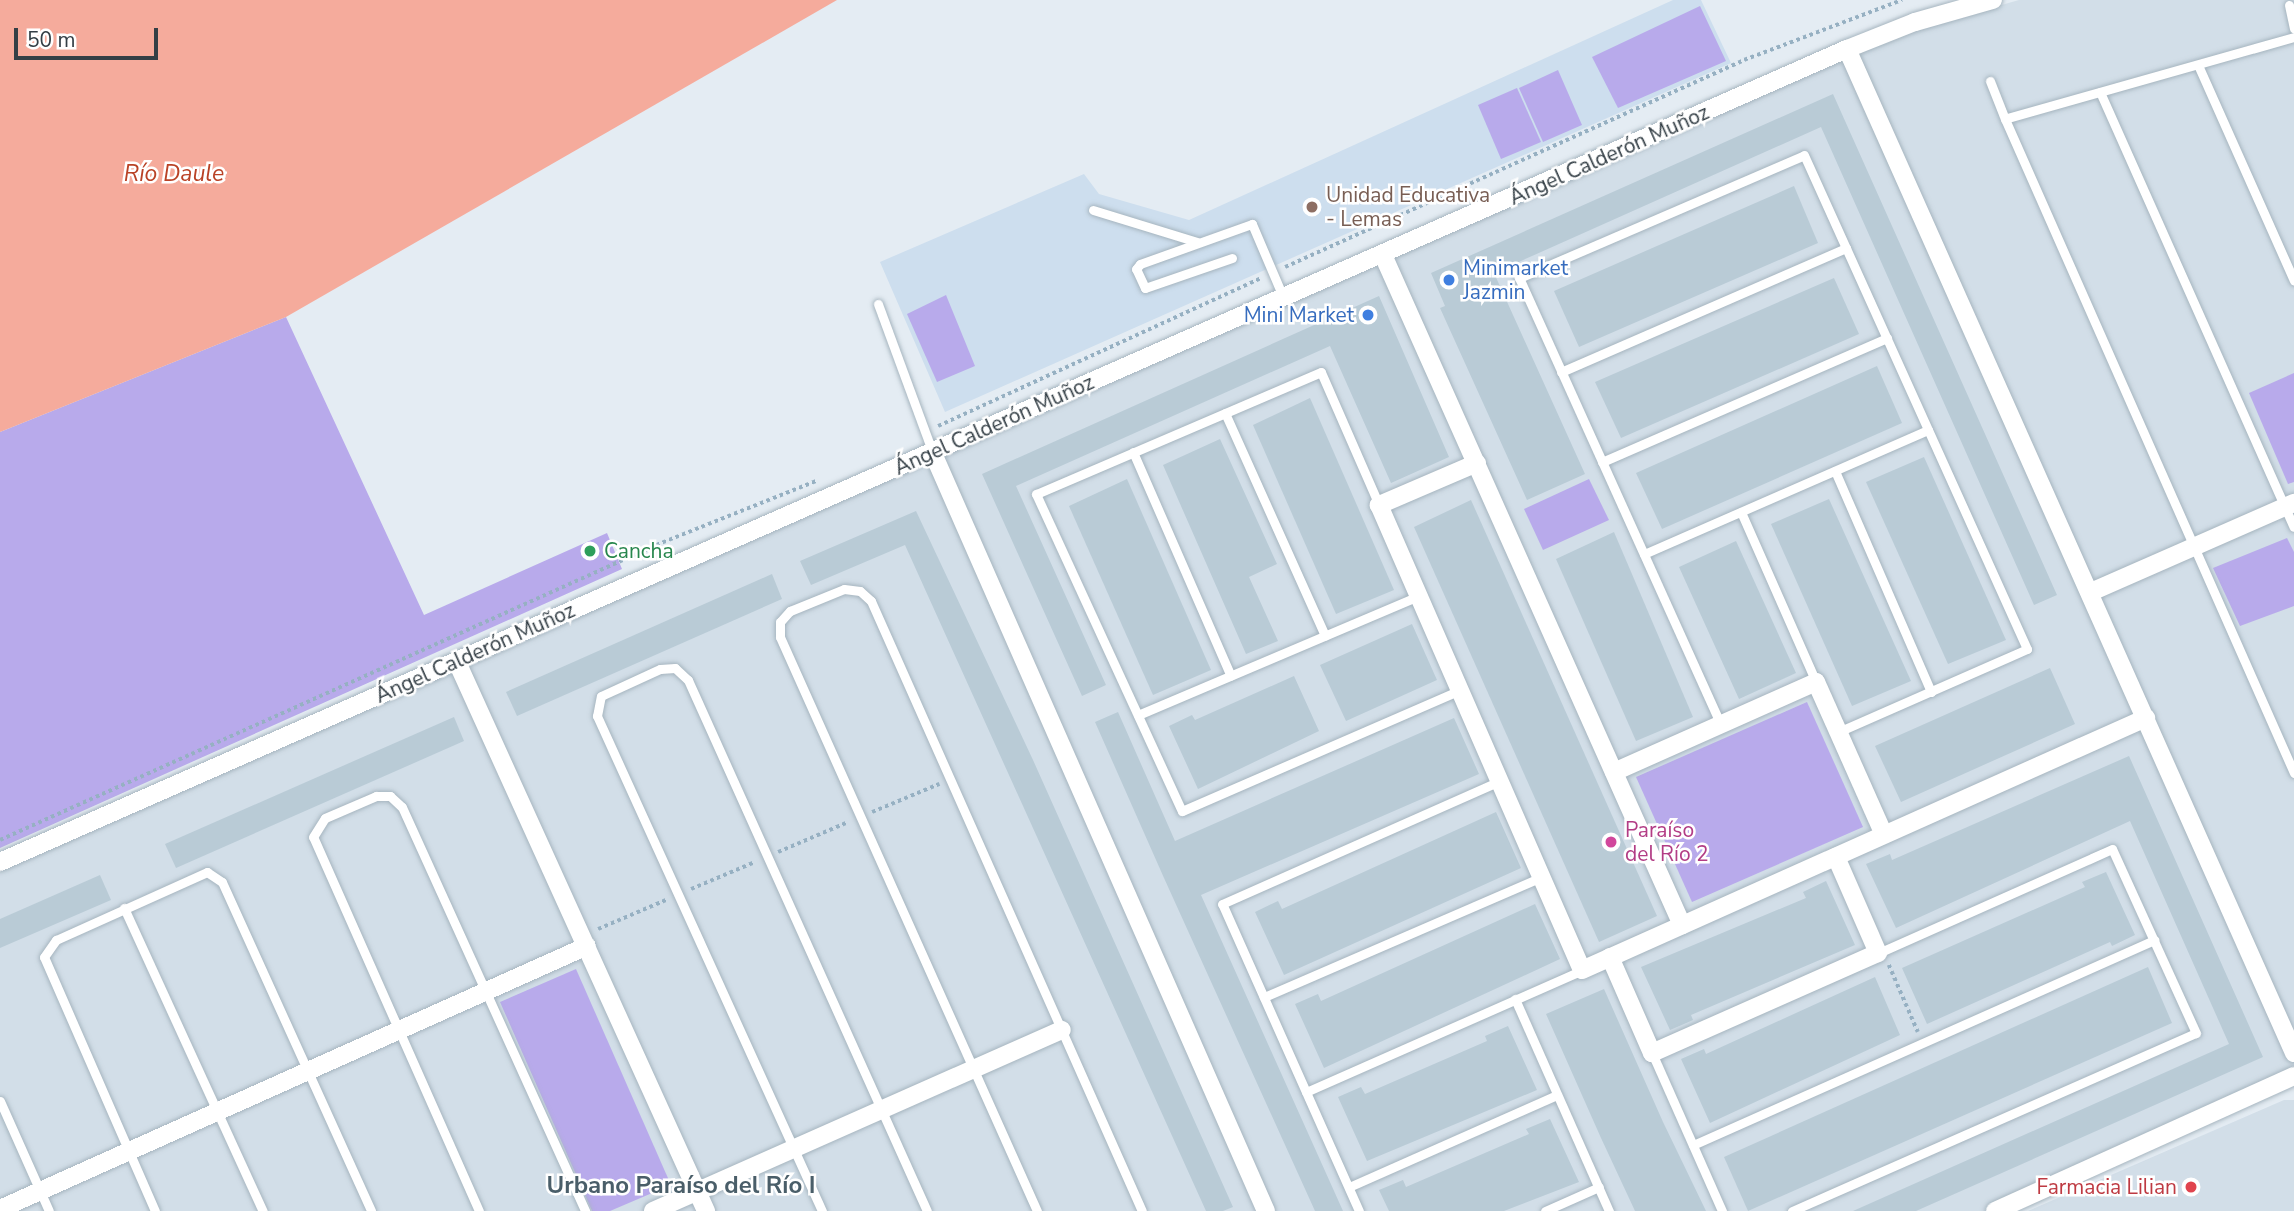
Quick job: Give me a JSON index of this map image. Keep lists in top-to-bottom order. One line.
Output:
{"streets":{"street":["Ángel Calderón Muñoz"]},"districts":["Urbano Paraíso del Río I"],"water":["Río Daule"],"places":["Unidad Educativa - Lemas","Minimarket Jazmin","Mini Market","Cancha","Paraíso del Río 2","Farmacia Lilian"],"scale_bar":"50 m"}
